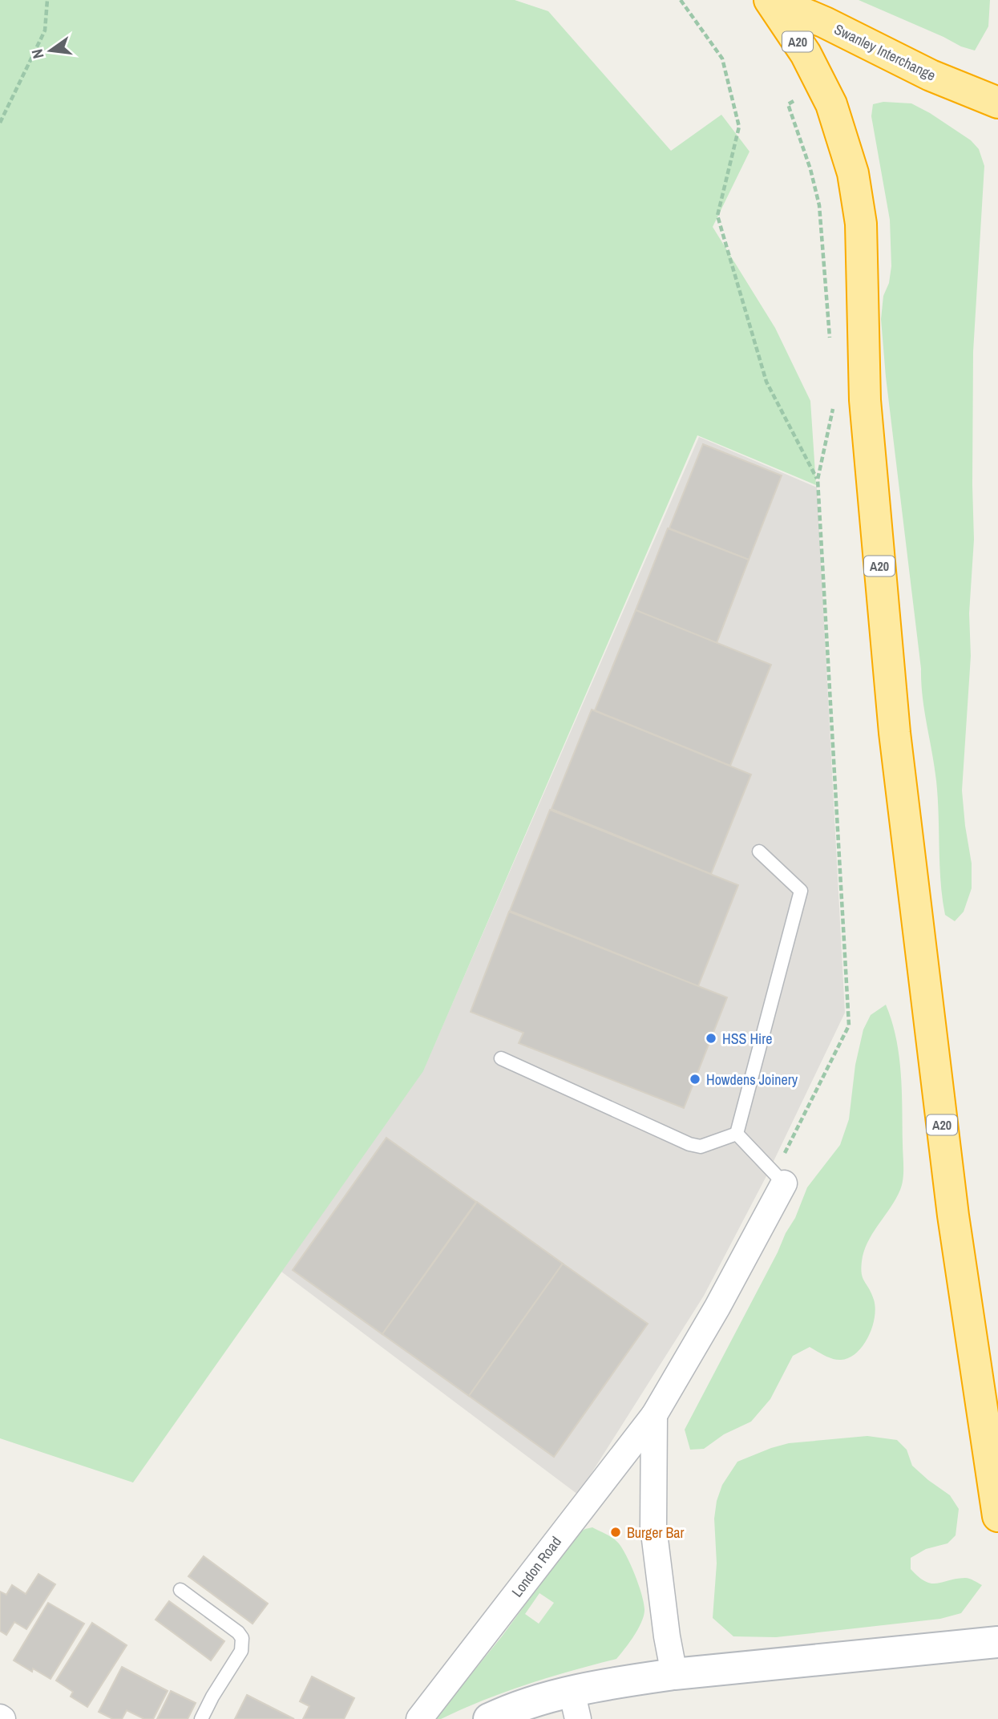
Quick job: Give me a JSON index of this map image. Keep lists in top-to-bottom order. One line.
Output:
{"streets":{"highway":["A20","Swanley Interchange"],"street":["London Road"]},"crossings":[["A20","Swanley Interchange"]],"places":["HSS Hire","Howdens Joinery","Burger Bar"],"north":"left"}
